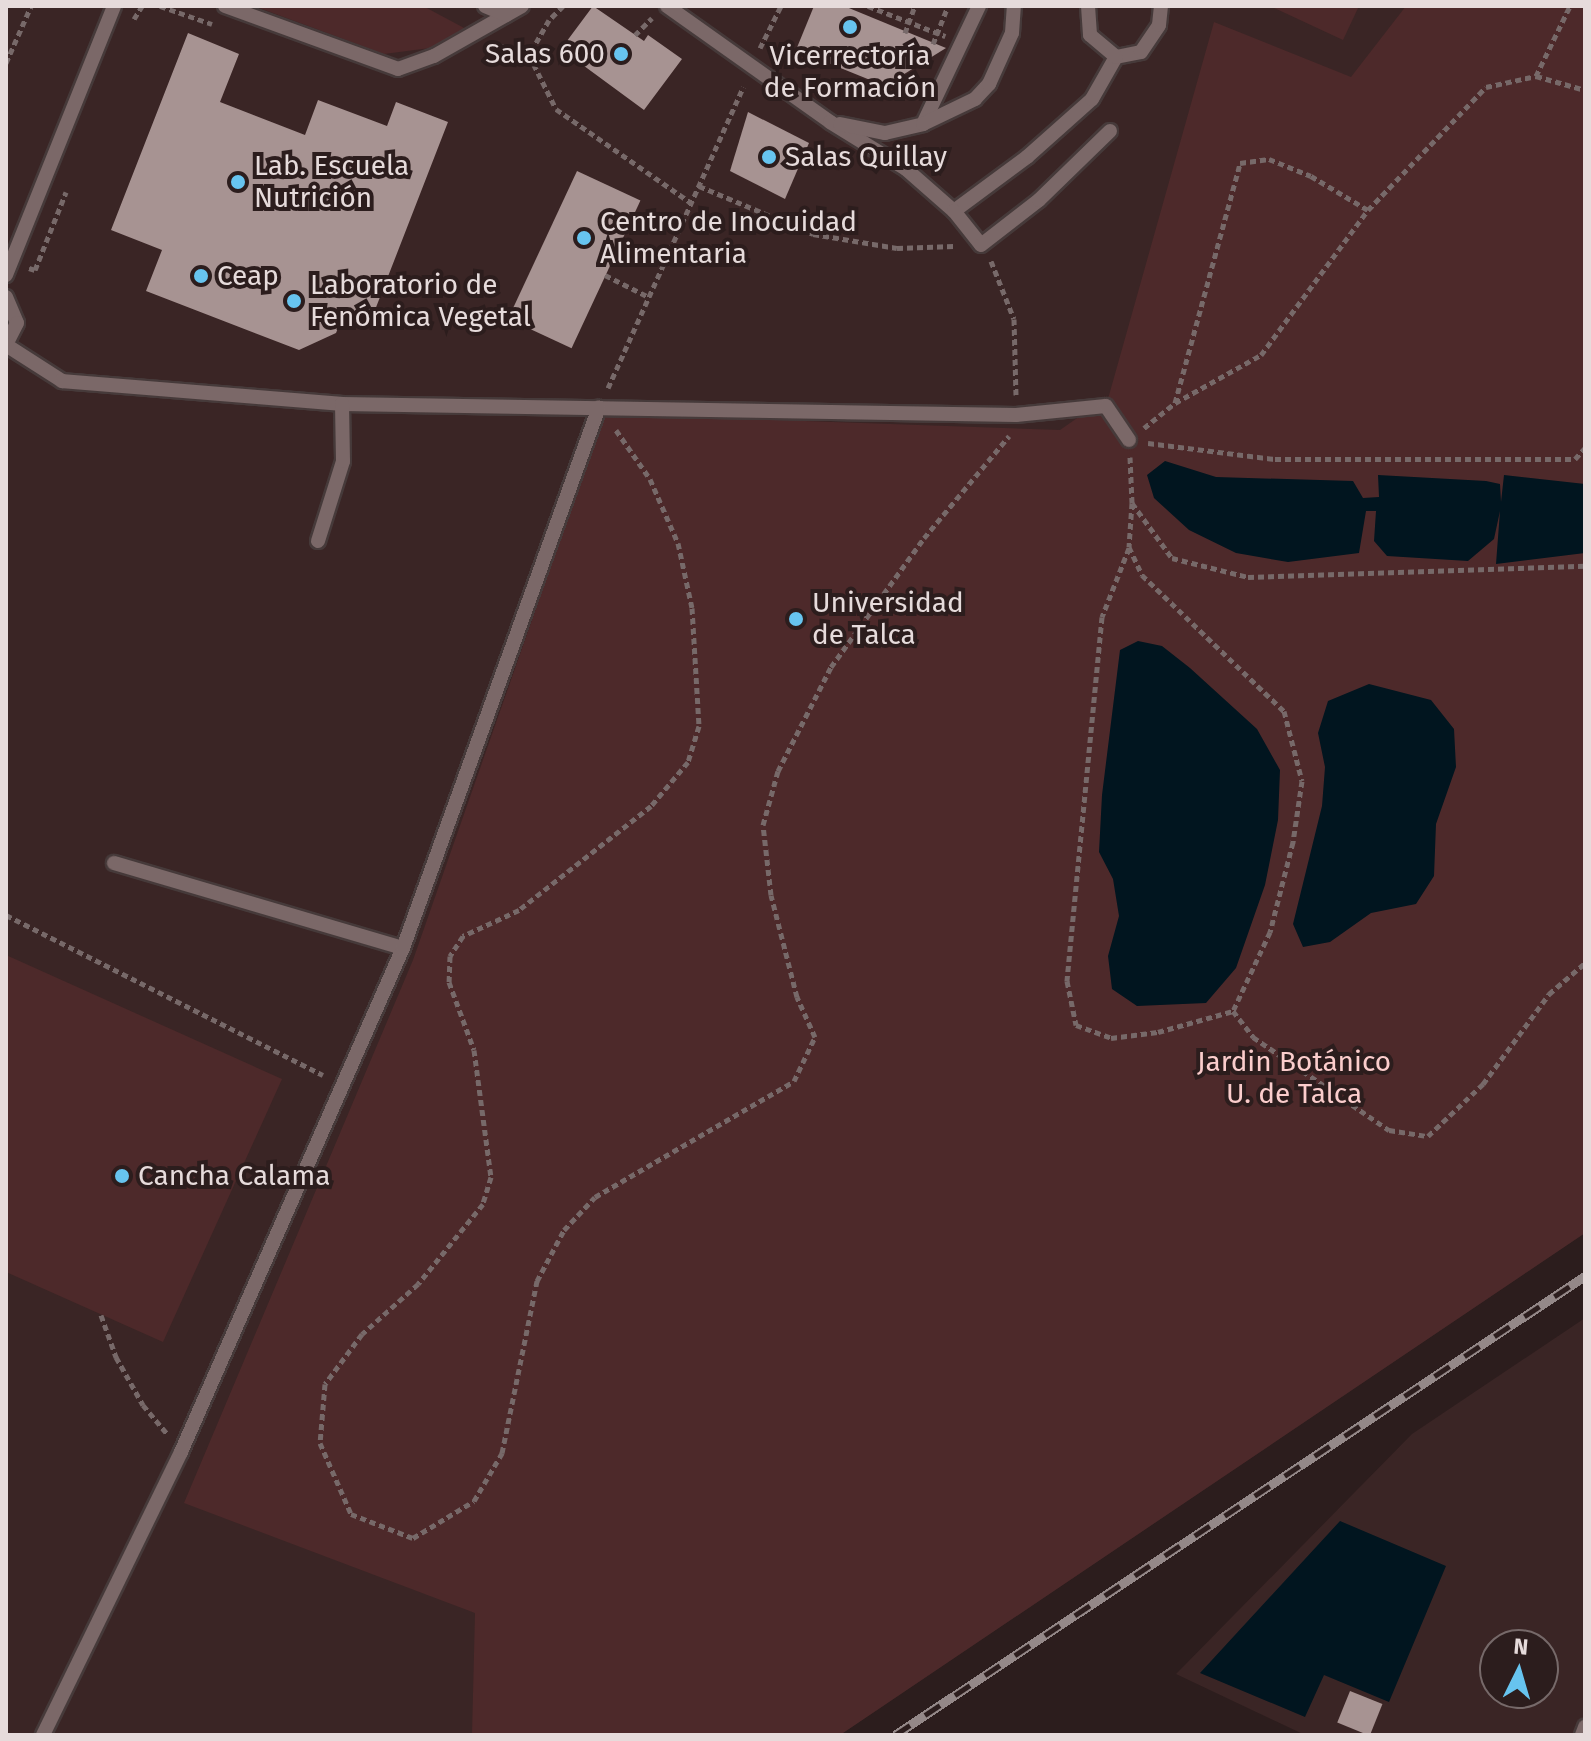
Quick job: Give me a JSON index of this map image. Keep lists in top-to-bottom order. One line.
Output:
{"parks":["Jardin Botánico U. de Talca"],"places":["Vicerrectoría de Formación","Salas 600","Salas Quillay","Lab. Escuela Nutrición","Centro de Inocuidad Alimentaria","Ceap","Laboratorio de Fenómica Vegetal","Universidad de Talca","Cancha Calama"],"north":"top"}
